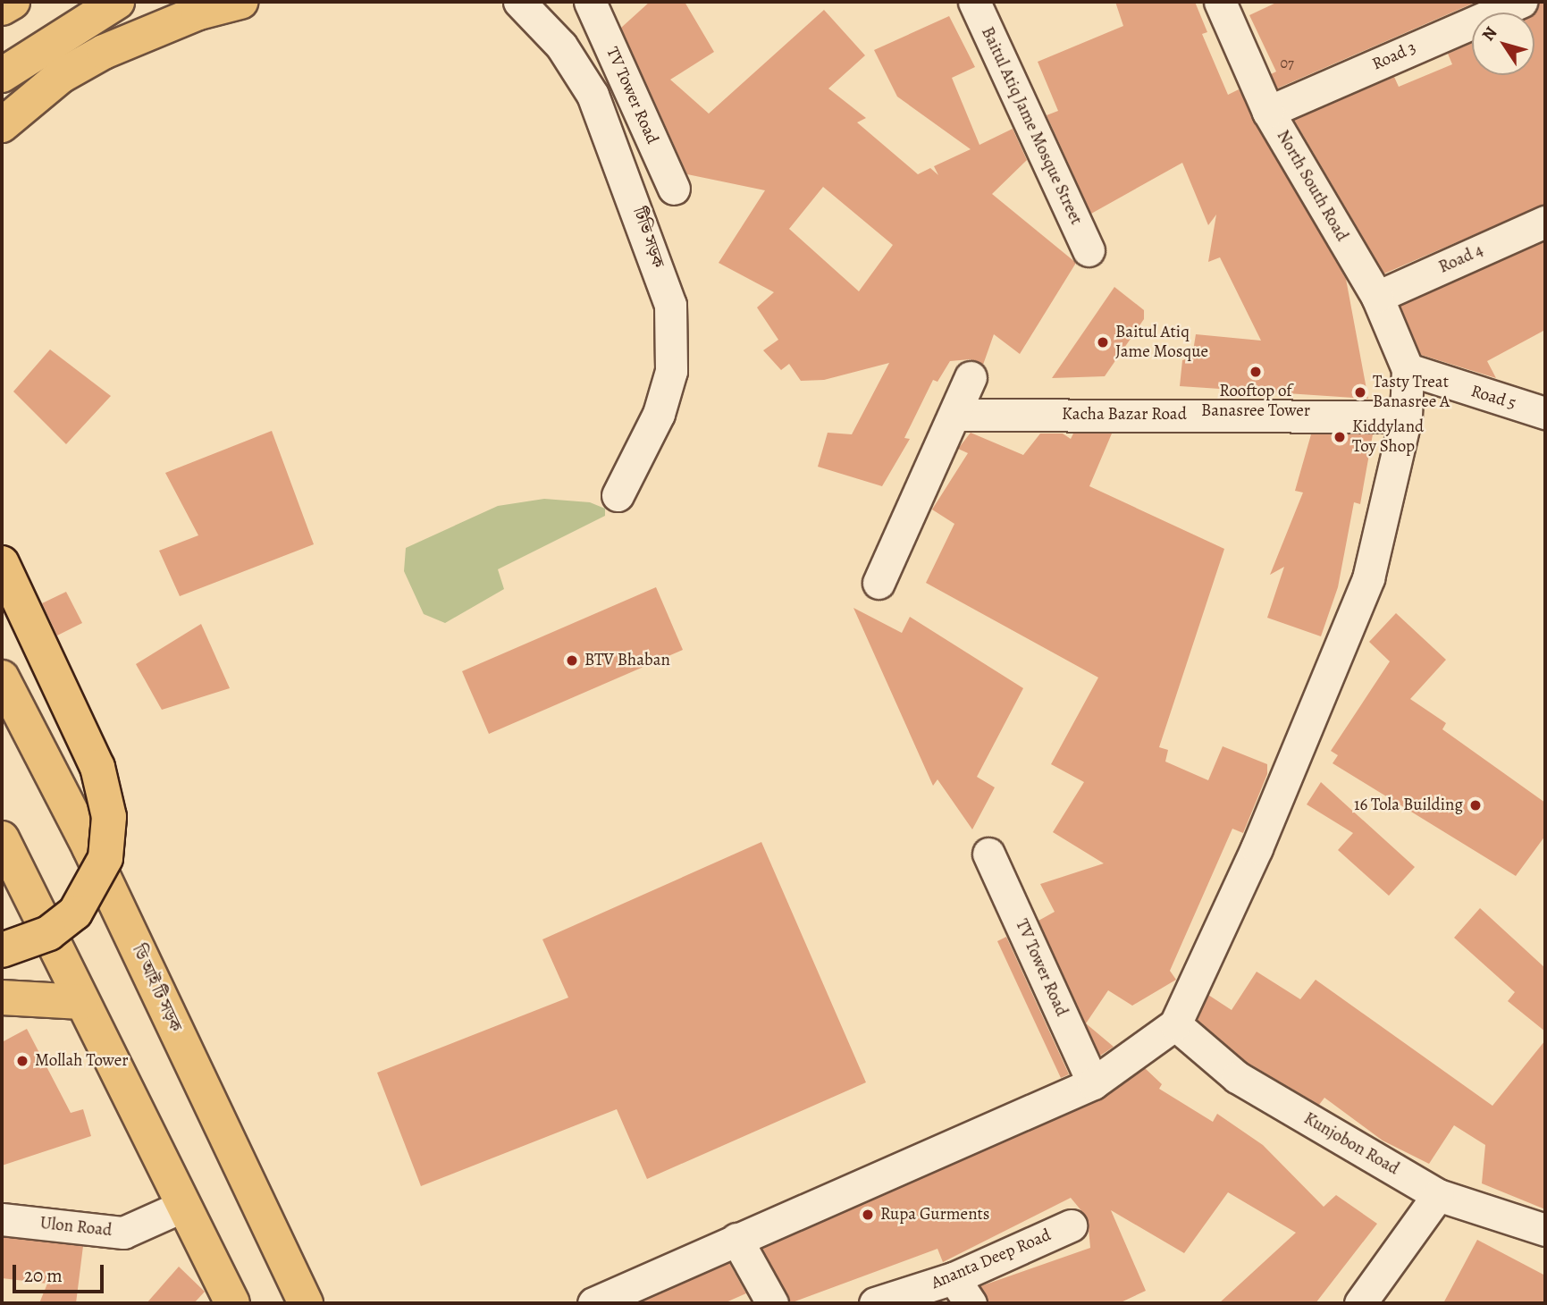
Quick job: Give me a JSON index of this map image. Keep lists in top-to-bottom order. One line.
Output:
{"streets":{"main road":["ডি আই টি সড়ক"],"street":["Road 3","TV Tower Road","Baitul Atiq Jame Mosque Street","North South Road","টিভি সড়ক","Road 4","Road 5","Kacha Bazar Road","Kunjobon Road","Ulon Road","Ananta Deep Road"]},"crossings":[["Road 3","North South Road"],["North South Road","Road 4"],["North South Road","Road 5"]],"places":["Baitul Atiq Jame Mosque","Rooftop of Banasree Tower","Tasty Treat Banasree A","Kiddyland Toy Shop","BTV Bhaban","16 Tola Building","Mollah Tower","Rupa Gurments"],"house_numbers":["07"],"scale_bar":"20 m","north":"top left"}
